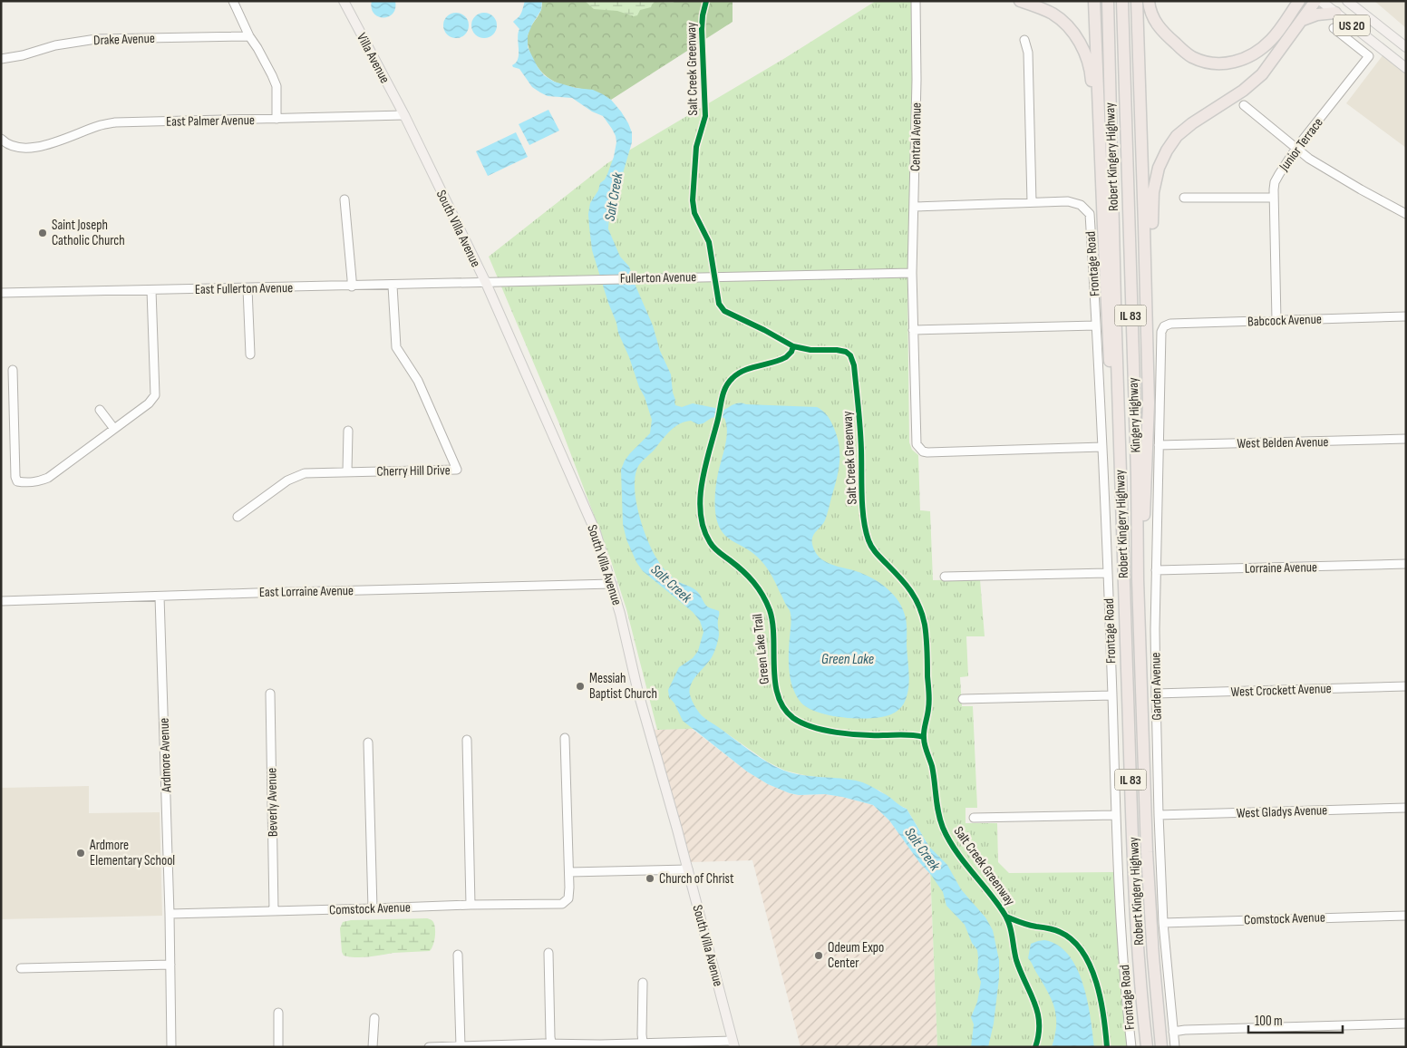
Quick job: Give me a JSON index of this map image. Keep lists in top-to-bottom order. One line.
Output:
{"streets":{"highway":["Robert Kingery Highway","IL 83","Kingery Highway"],"main road":["US 20","Villa Avenue","South Villa Avenue"],"street":["Drake Avenue","East Palmer Avenue","Central Avenue","Junior Terrace","Frontage Road","Fullerton Avenue","East Fullerton Avenue","Babcock Avenue","West Belden Avenue","Cherry Hill Drive","Lorraine Avenue","East Lorraine Avenue","Garden Avenue","West Crockett Avenue","Ardmore Avenue","Beverly Avenue","West Gladys Avenue","Comstock Avenue"],"cycle path":["Salt Creek Greenway","Green Lake Trail"]},"crossings":[["Villa Avenue","East Palmer Avenue"],["Villa Avenue","South Villa Avenue"],["East Palmer Avenue","South Villa Avenue"],["Central Avenue","Frontage Road"],["Central Avenue","Fullerton Avenue"],["Junior Terrace","Babcock Avenue"],["South Villa Avenue","Fullerton Avenue"],["South Villa Avenue","East Fullerton Avenue"],["South Villa Avenue","East Lorraine Avenue"],["Fullerton Avenue","East Fullerton Avenue"],["East Fullerton Avenue","Cherry Hill Drive"],["Babcock Avenue","Garden Avenue"],["West Belden Avenue","Garden Avenue"],["Lorraine Avenue","Garden Avenue"],["East Lorraine Avenue","Ardmore Avenue"],["Garden Avenue","West Crockett Avenue"],["Garden Avenue","West Gladys Avenue"],["Garden Avenue","Comstock Avenue"],["Ardmore Avenue","Comstock Avenue"],["Beverly Avenue","Comstock Avenue"]],"water":["Salt Creek","Green Lake"],"places":["Saint Joseph Catholic Church","Messiah Baptist Church","Ardmore Elementary School","Church of Christ","Odeum Expo Center"],"scale_bar":"100 m"}
